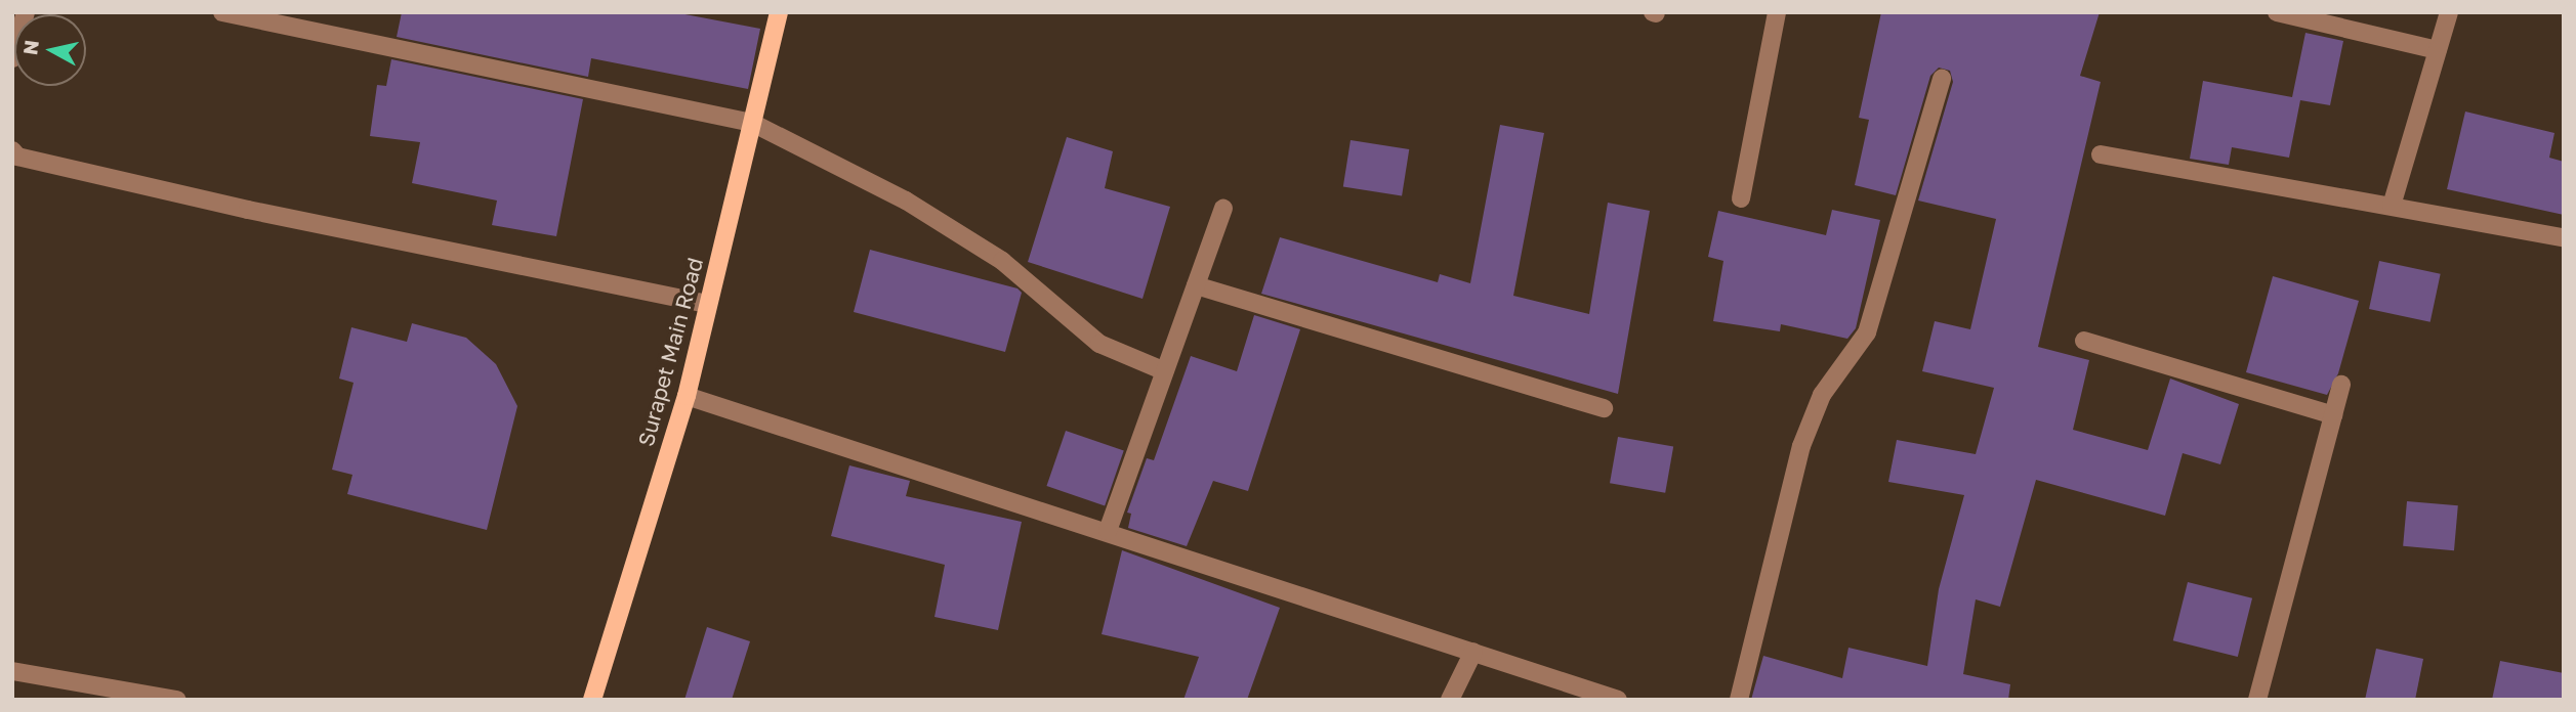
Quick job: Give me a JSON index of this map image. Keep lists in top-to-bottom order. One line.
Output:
{"streets":{"main road":["Surapet Main Road"]},"north":"left"}
